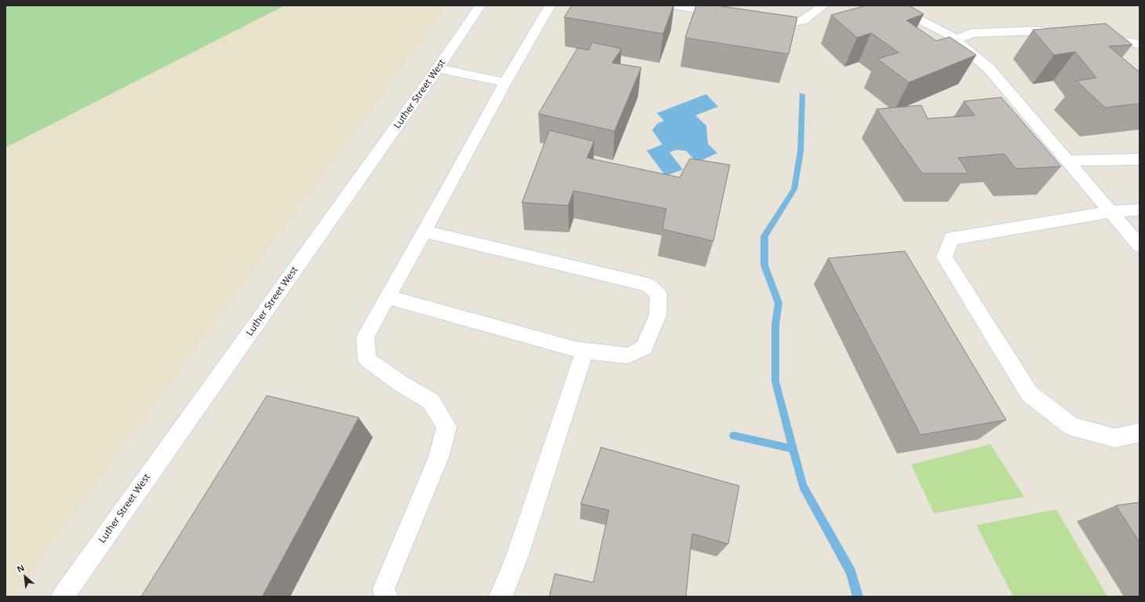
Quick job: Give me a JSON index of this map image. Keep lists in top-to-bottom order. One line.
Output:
{"streets":{"street":["Luther Street West"]},"north":"top left"}
